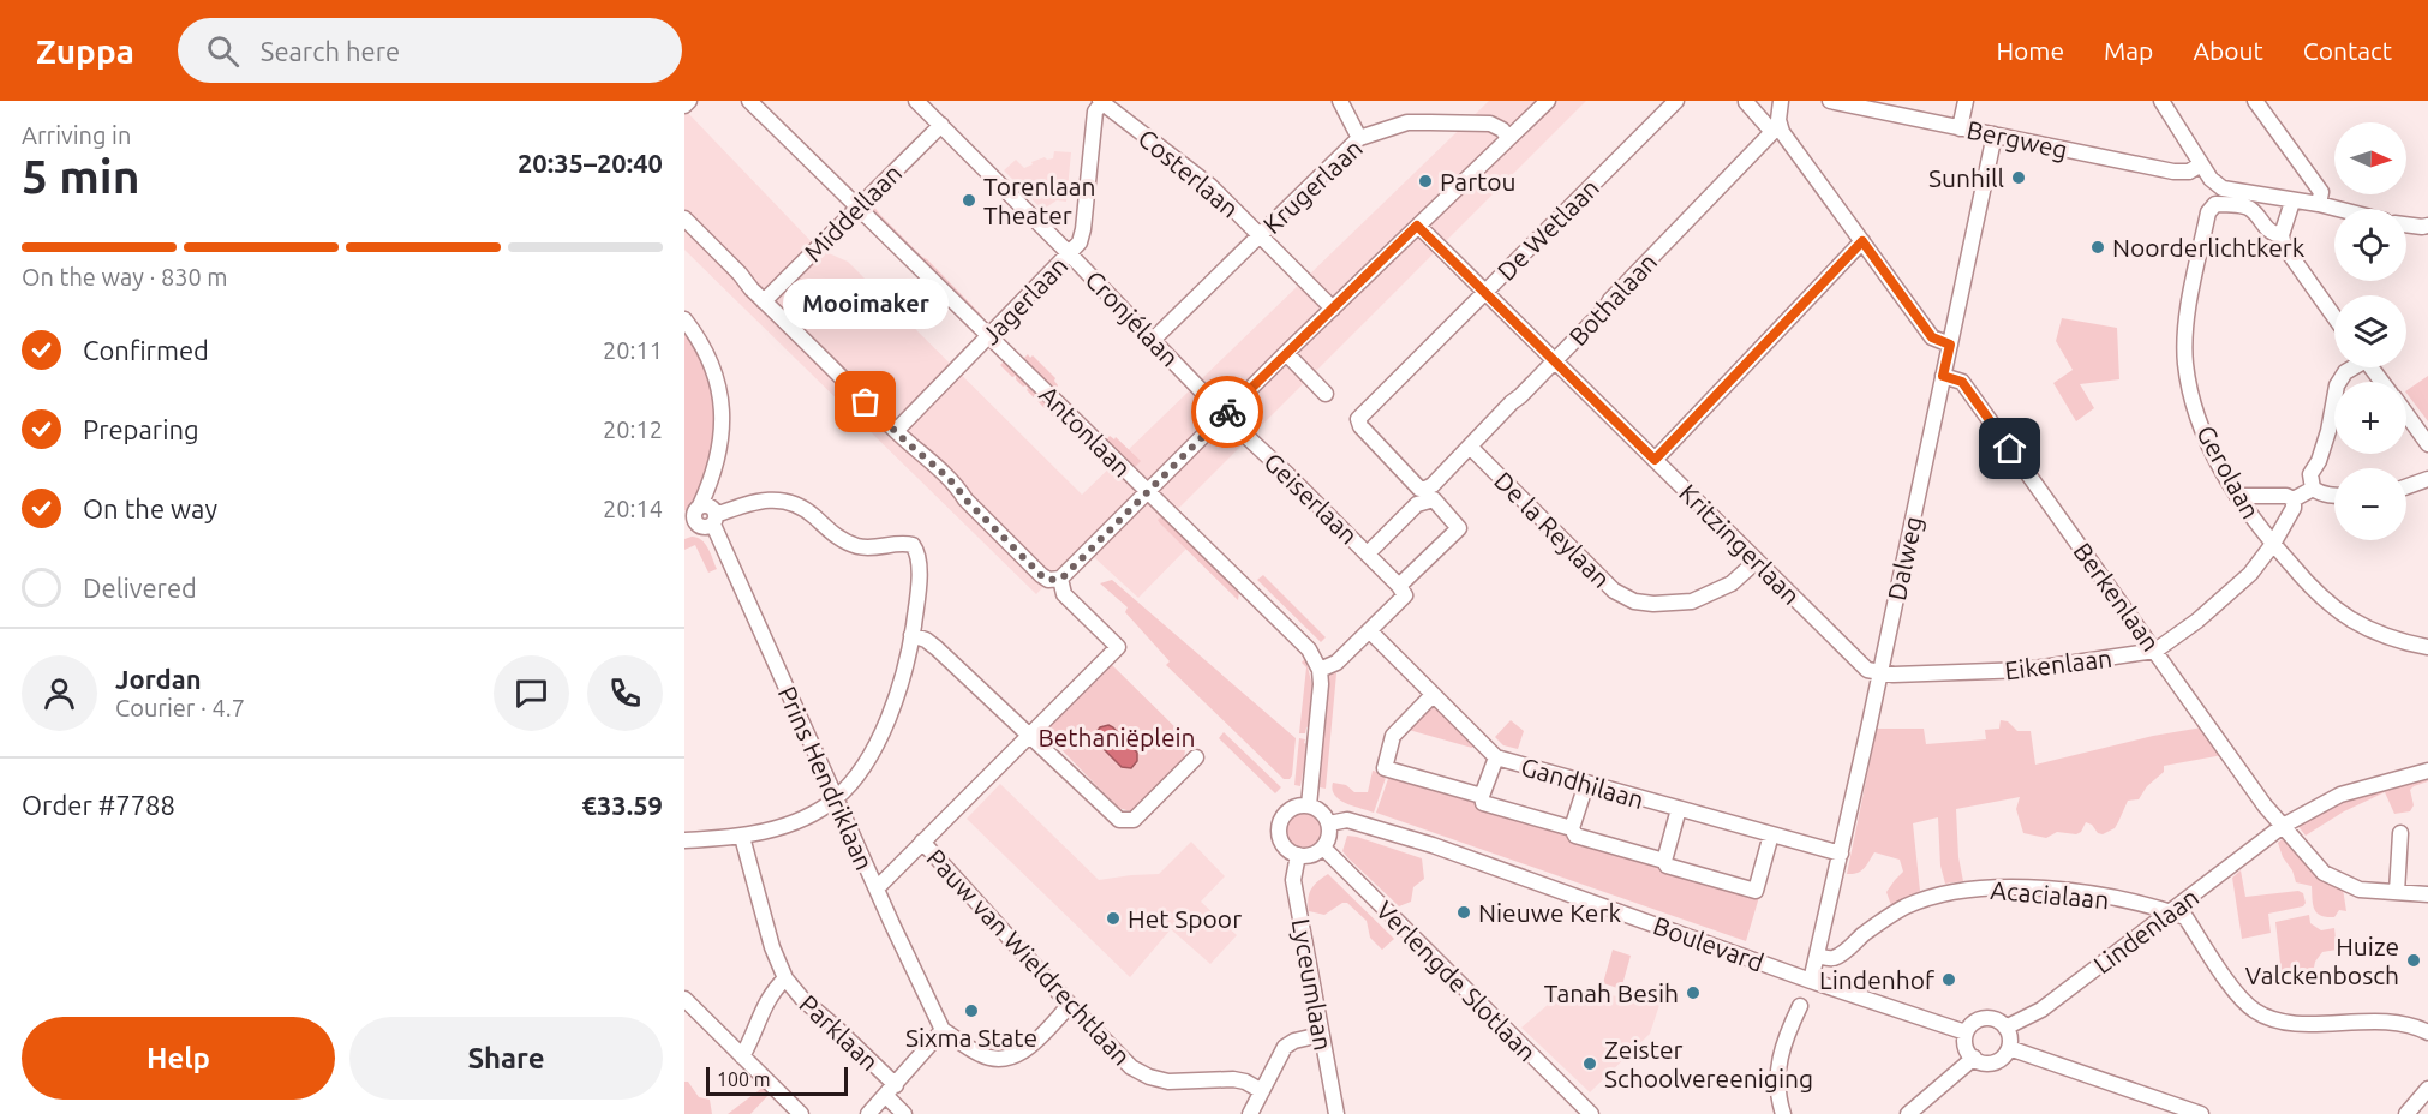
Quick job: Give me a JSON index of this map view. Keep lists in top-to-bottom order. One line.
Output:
{"streets":{"street":["Bergweg","Costerlaan","Krugerlaan","Middellaan","De Wetlaan","Bothalaan","Jagerlaan","Cronjélaan","Antonlaan","Gerolaan","Geiserlaan","De la Reylaan","Kritzingerlaan","Dalweg","Berkenlaan","Eikenlaan","Prins Hendriklaan","Gandhilaan","Acacialaan","Lindenlaan","Boulevard","Pauw van Wieldrechtlaan","Verlengde Slotlaan","Lyceumlaan","Parklaan"]},"crossings":[["Bergweg","Dalweg"],["Costerlaan","Krugerlaan"],["Costerlaan","Jagerlaan"],["Krugerlaan","Cronjélaan"],["Middellaan","Cronjélaan"],["Middellaan","Antonlaan"],["De Wetlaan","Bothalaan"],["De Wetlaan","Kritzingerlaan"],["Bothalaan","De la Reylaan"],["Bothalaan","Kritzingerlaan"],["Jagerlaan","Cronjélaan"],["Jagerlaan","Antonlaan"],["Cronjélaan","Geiserlaan"],["Antonlaan","Geiserlaan"],["Gerolaan","Eikenlaan"],["Geiserlaan","Gandhilaan"],["De la Reylaan","Kritzingerlaan"],["Kritzingerlaan","Dalweg"],["Kritzingerlaan","Eikenlaan"],["Dalweg","Berkenlaan"],["Dalweg","Eikenlaan"],["Dalweg","Gandhilaan"],["Dalweg","Acacialaan"],["Dalweg","Boulevard"],["Berkenlaan","Eikenlaan"],["Berkenlaan","Lindenlaan"],["Acacialaan","Lindenlaan"],["Lindenlaan","Boulevard"],["Boulevard","Verlengde Slotlaan"],["Boulevard","Lyceumlaan"],["Verlengde Slotlaan","Lyceumlaan"]],"parks":["Bethaniëplein"],"places":["Sunhill","Partou","Torenlaan Theater","Noorderlichtkerk","Mooimaker","Nieuwe Kerk","Het Spoor","Huize Valckenbosch","Lindenhof","Tanah Besih","Sixma State","Zeister Schoolvereeniging"],"scale_bar":"100 m","north":"right","page":{"header":"Zuppa","search":"Search here","nav":["Home","Map","About","Contact"],"heading":["5 min","Arriving in","20:35–20:40"],"panel":["Jordan","Courier · 4.7","Order #7788","€33.59"],"map_buttons":["+","−"],"bar":"On the way · 830 m","bubble":"Mooimaker","list":[["Confirmed","20:11"],["Preparing","20:12"],["On the way","20:14"],"Delivered"],"buttons":["Help","Share"],"scale":"100 m"}}
